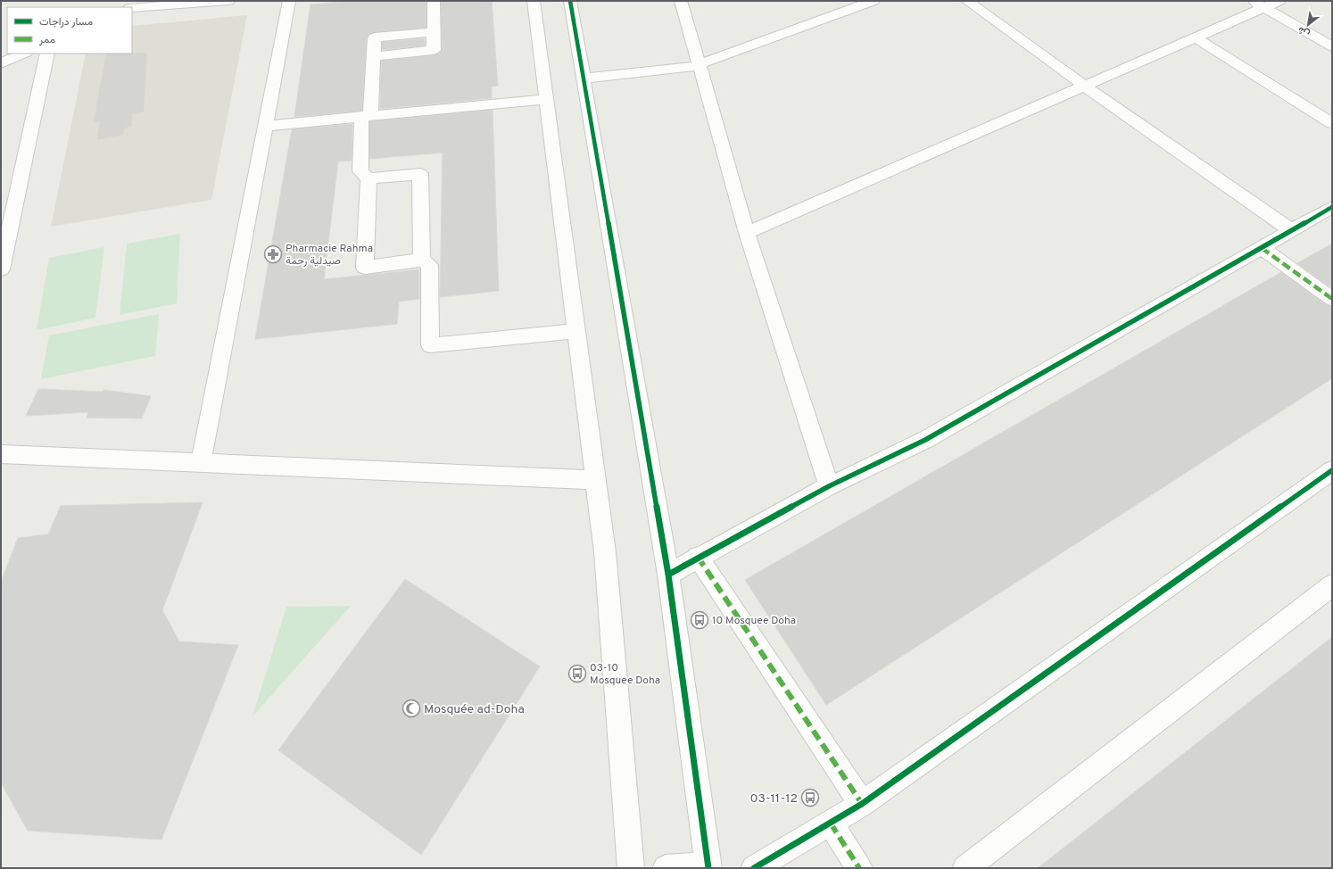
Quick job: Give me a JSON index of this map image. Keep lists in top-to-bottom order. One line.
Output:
{"places":{"pharmacy":["Pharmacie Rahma صيدلية رحمة"],"bus stop":["10 Mosquee Doha","03-10 Mosquee Doha","03-11-12"],"mosque":["Mosquée ad-Doha"]},"legend":["مسار دراجات","ممر"],"north":"bottom left"}
